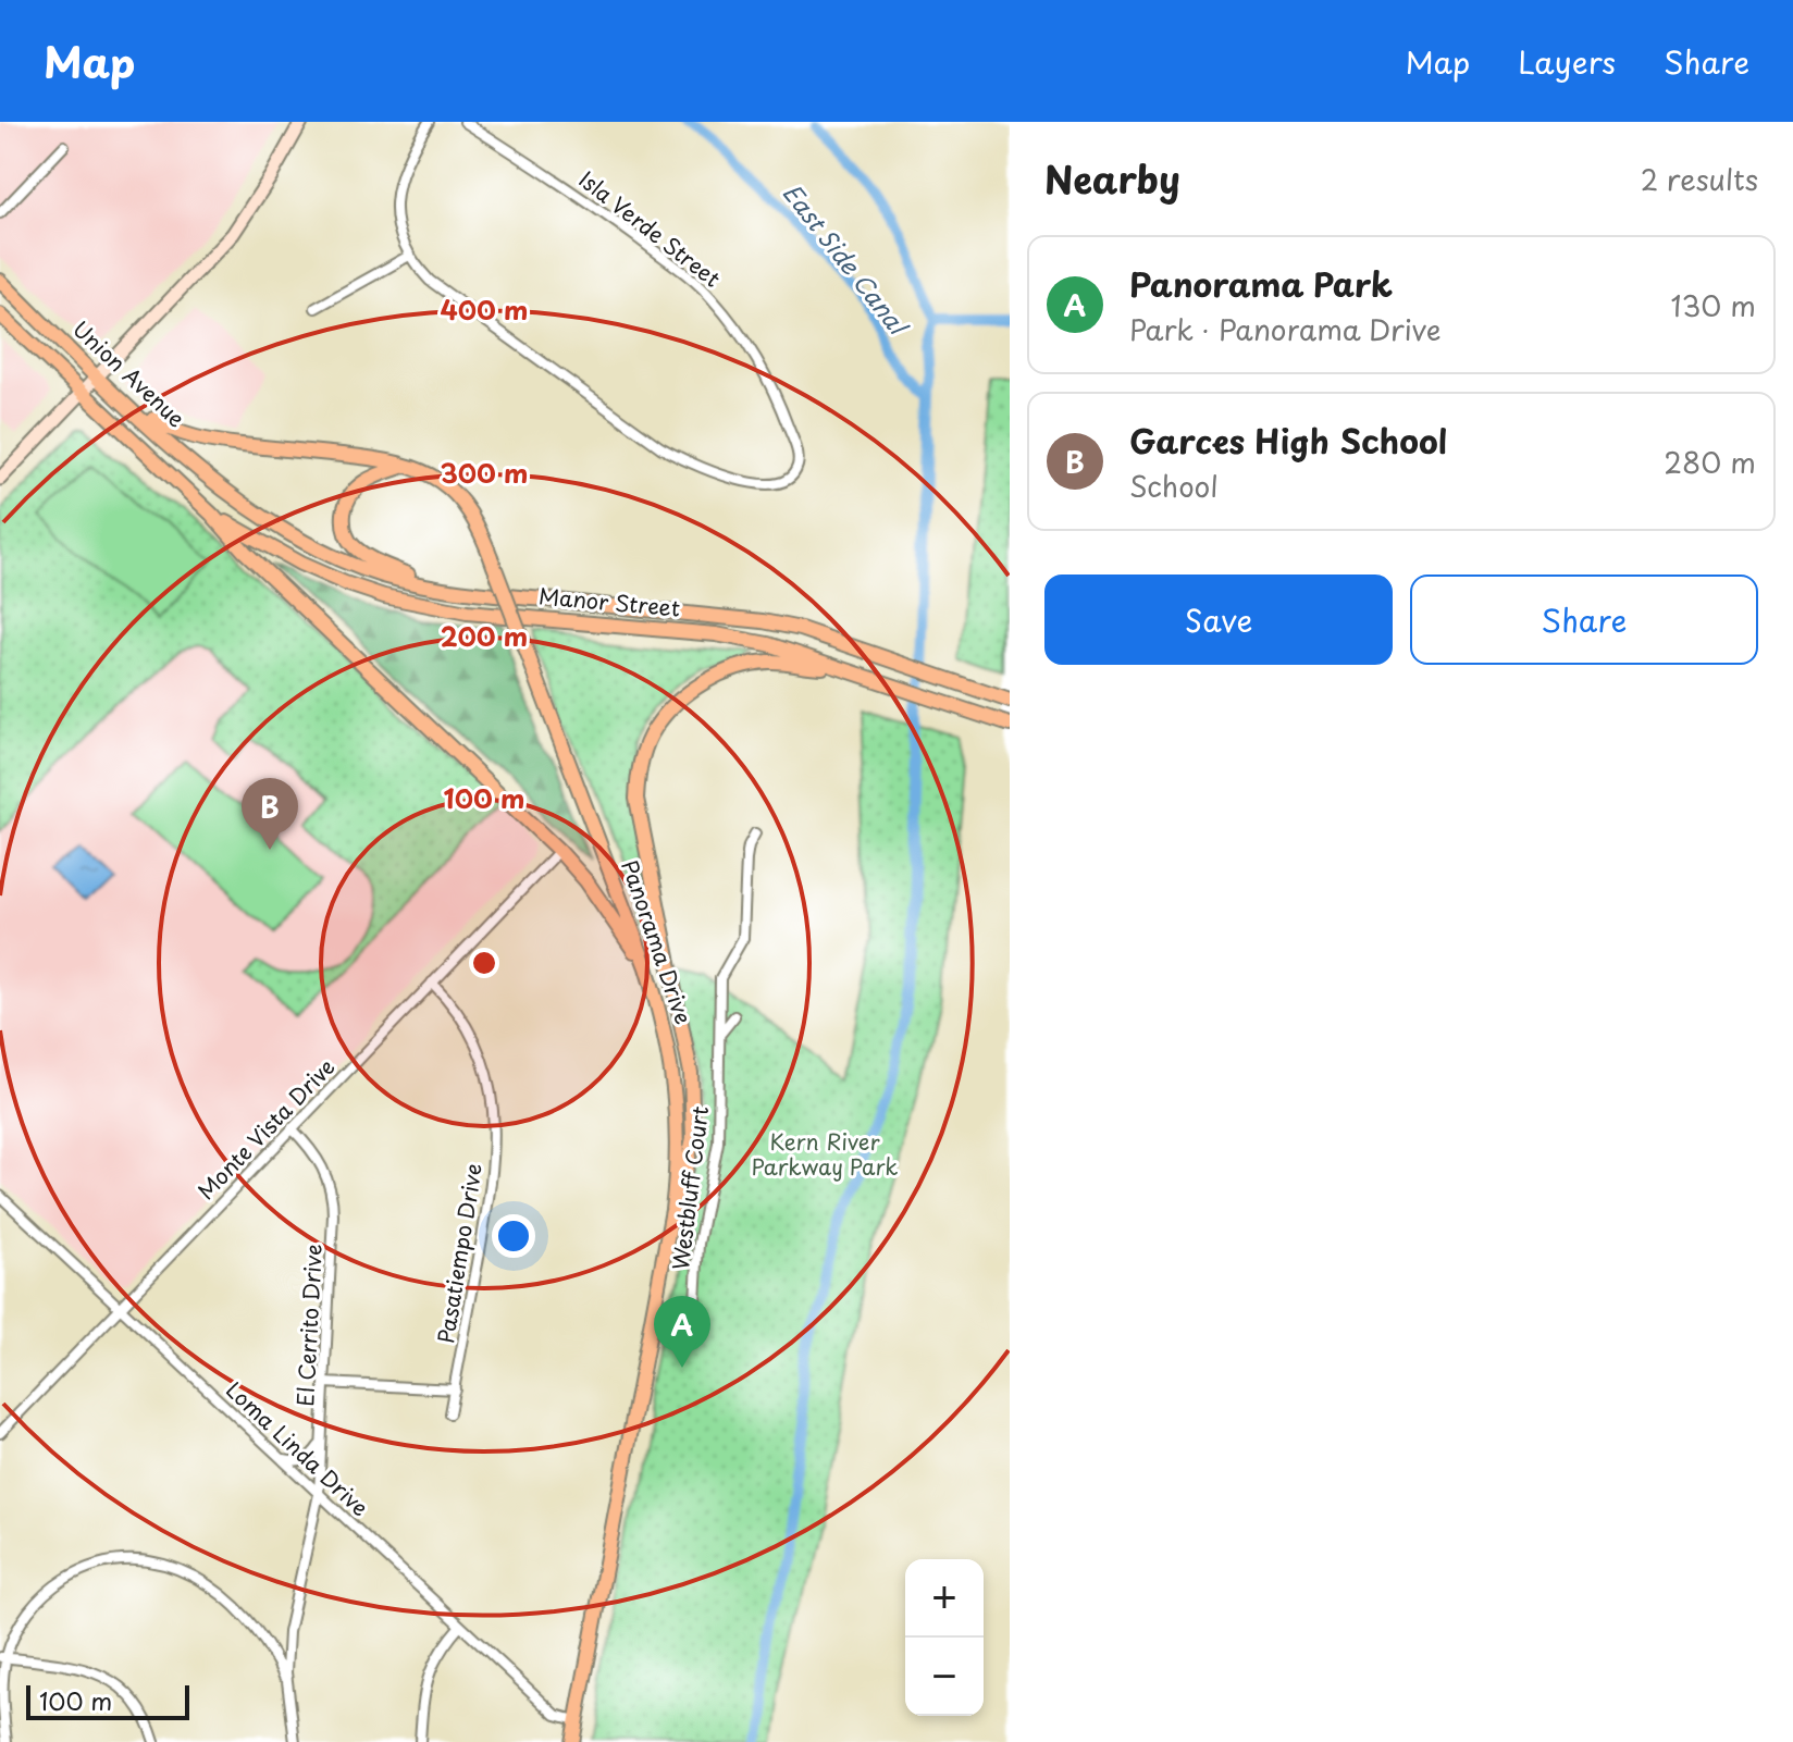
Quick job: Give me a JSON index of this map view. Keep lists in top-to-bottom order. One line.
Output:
{"streets":{"main road":["Union Avenue","Manor Street","Panorama Drive"],"street":["Isla Verde Street","Monte Vista Drive","Westbluff Court","Pasatiempo Drive","El Cerrito Drive","Loma Linda Drive"]},"crossings":[["Union Avenue","Manor Street"],["Union Avenue","Panorama Drive"],["Panorama Drive","Westbluff Court"],["Panorama Drive","Loma Linda Drive"],["Monte Vista Drive","Pasatiempo Drive"],["Monte Vista Drive","El Cerrito Drive"],["Monte Vista Drive","Loma Linda Drive"],["El Cerrito Drive","Loma Linda Drive"]],"water":["East Side Canal"],"parks":["Kern River Parkway Park"],"scale_bar":"100 m","page":{"header":"Map","nav":["Map","Layers","Share"],"heading":["Nearby","2 results"],"list":[{"mark":"A","name":"Panorama Park","note":"Park · Panorama Drive","value":"130 m"},{"mark":"B","name":"Garces High School","note":"School","value":"280 m"}],"buttons":["Save","Share"],"pins":["B","A"],"map_buttons":["+","−"],"scale":"100 m"},"rings":["400 m","300 m","200 m","100 m"]}
